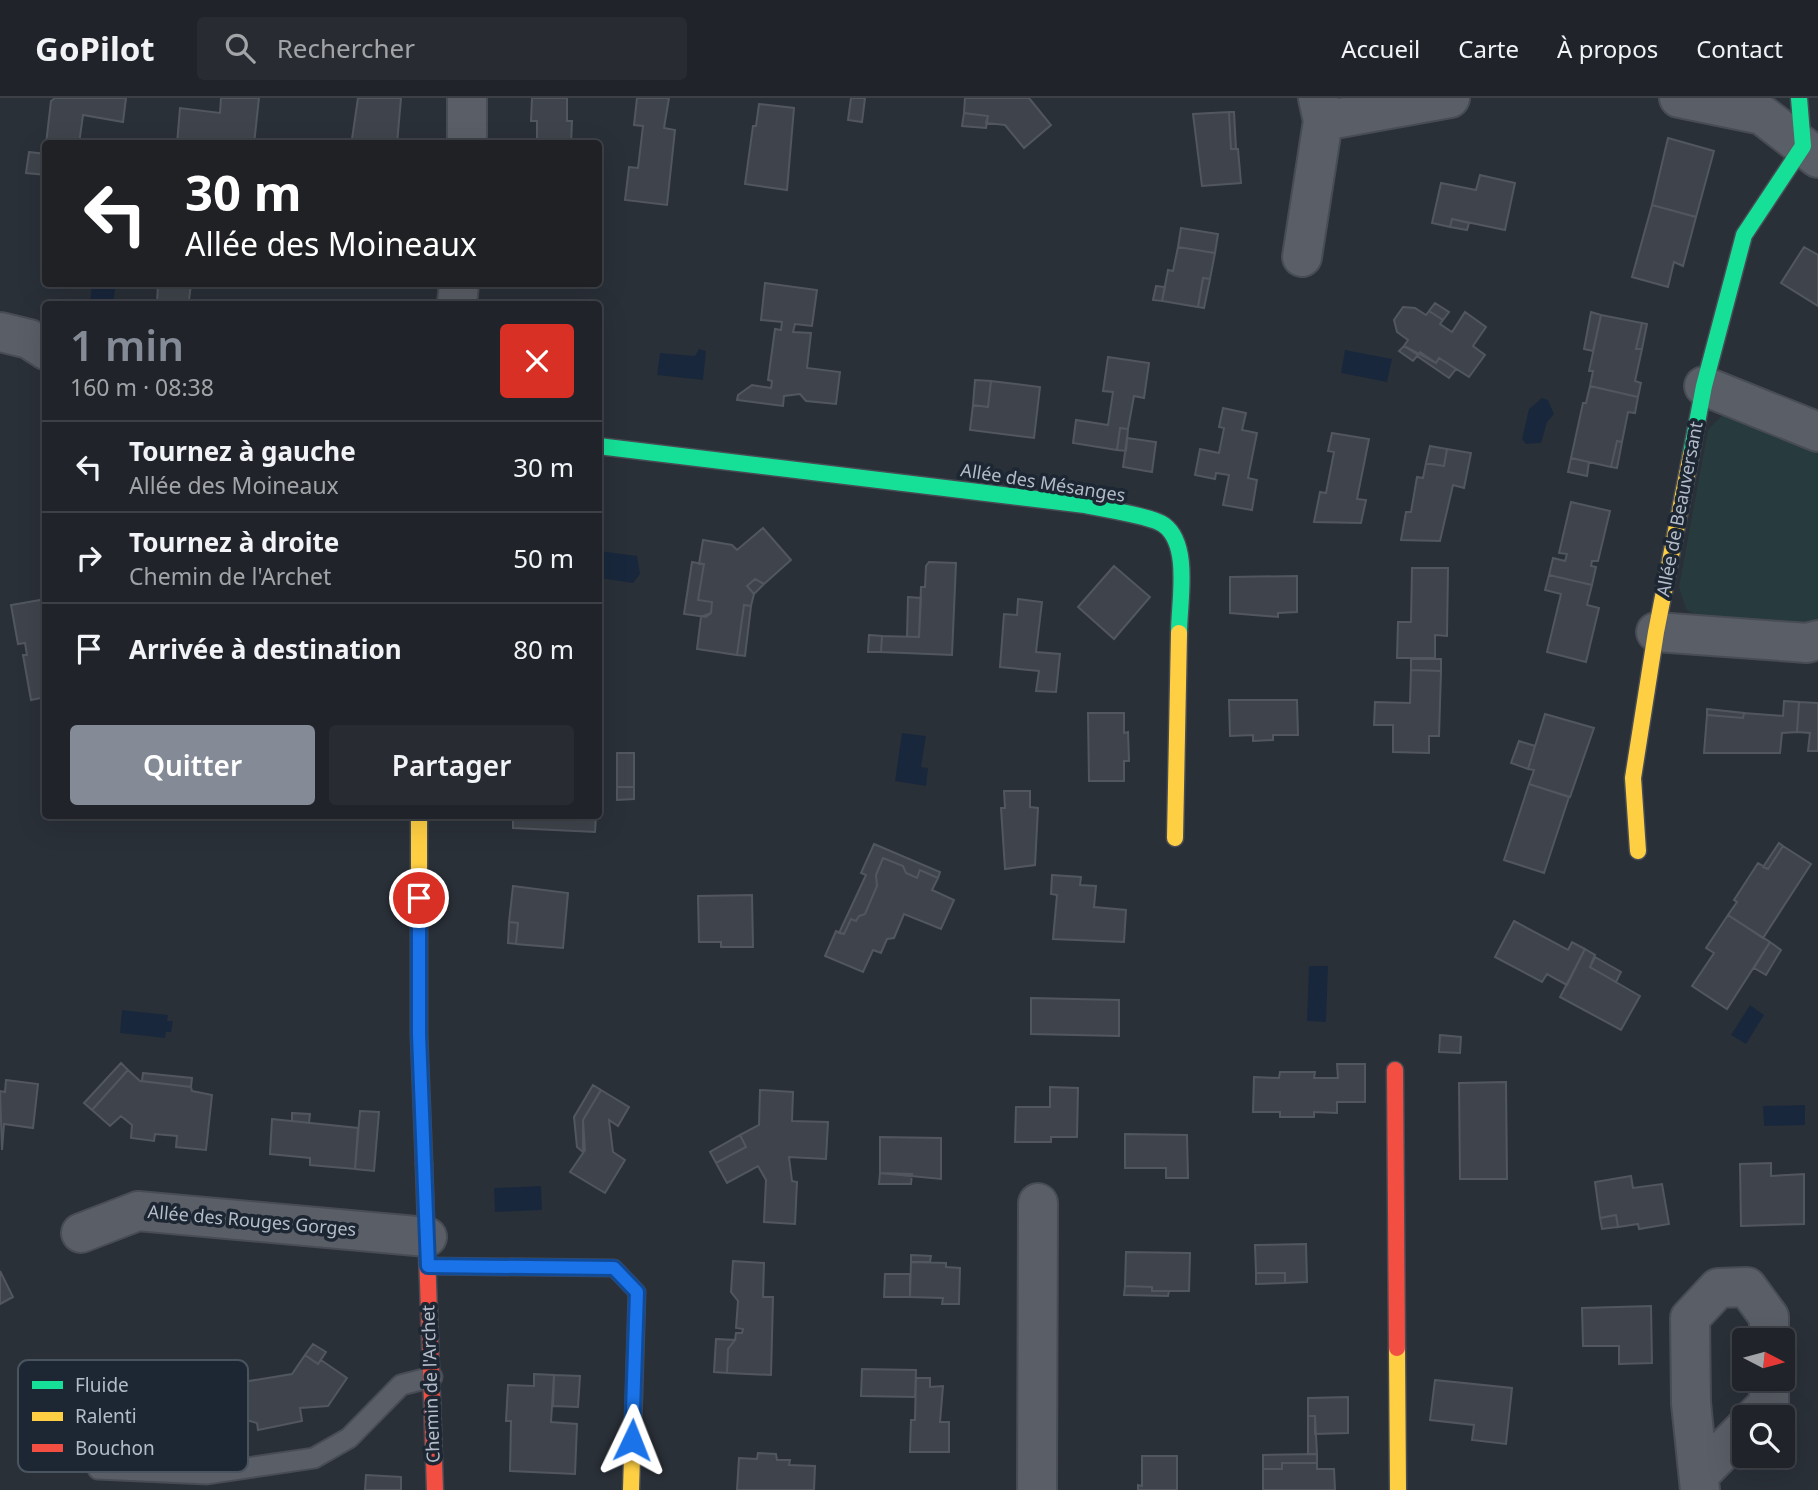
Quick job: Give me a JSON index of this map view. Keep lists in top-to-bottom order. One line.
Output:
{"streets":{"street":["Allée des Mésanges","Allée de Beauversant","Allée des Rouges Gorges","Chemin de l'Archet"]},"crossings":[["Allée des Rouges Gorges","Chemin de l'Archet"]],"legend":["Fluide","Ralenti","Bouchon"],"north":"right","page":{"header":"GoPilot","search":"Rechercher","nav":["Accueil","Carte","À propos","Contact"],"turn":["30 m","Allée des Moineaux"],"heading":["1 min","160 m · 08:38"],"list":[{"name":"Tournez à gauche","note":"Allée des Moineaux","value":"30 m"},{"name":"Tournez à droite","note":"Chemin de l'Archet","value":"50 m"},{"name":"Arrivée à destination","value":"80 m"}],"buttons":["Quitter","Partager"]}}
